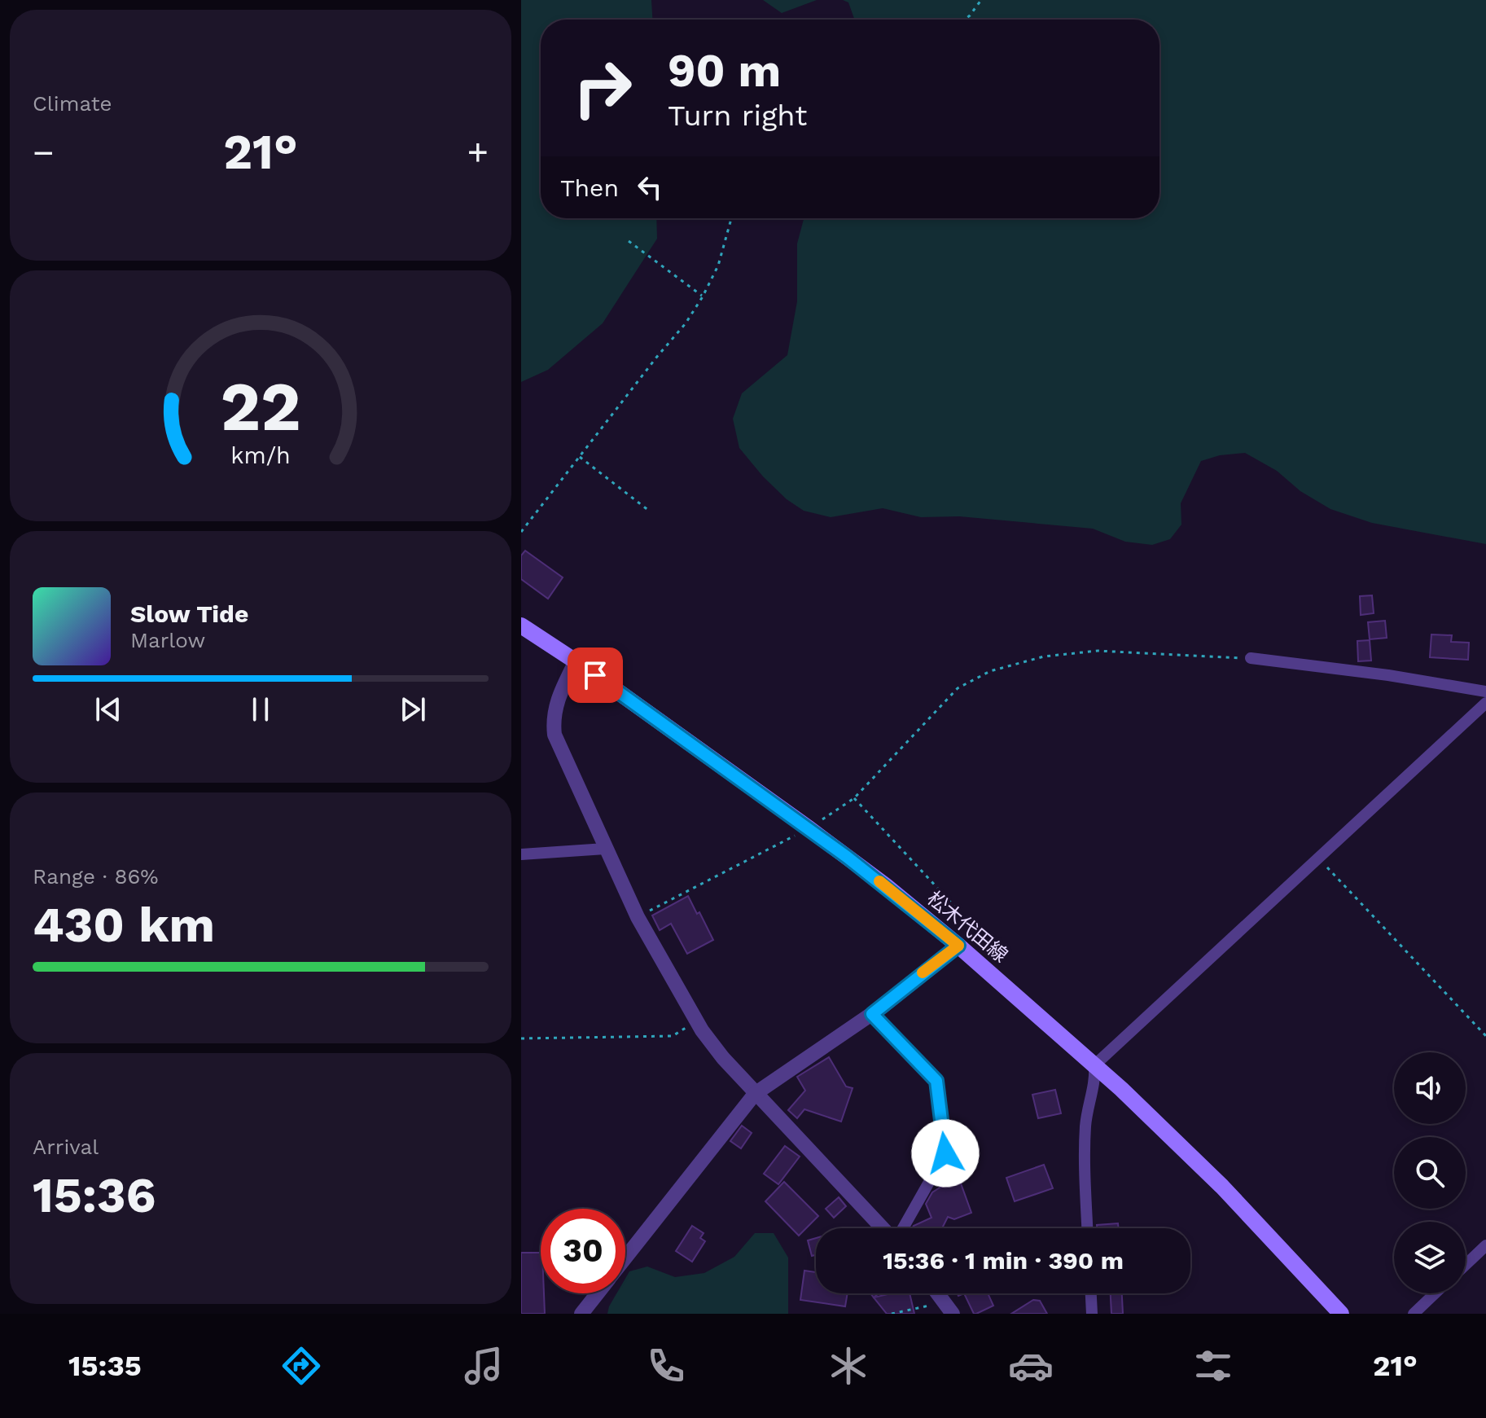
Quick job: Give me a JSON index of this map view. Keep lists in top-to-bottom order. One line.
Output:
{"streets":{"main road":["松木代田線"]},"page":{"tile":["Climate",["Range · 86%","430 km"],["Arrival","15:36"]],"turn":["90 m","Turn right"],"heat":["−","21°","+"],"then":"Then","song":["Slow Tide","Marlow"],"limit":"30","trip":"15:36 · 1 min · 390 m","tabs":["15:35","21°"],"gauge":["22","km/h"]}}
